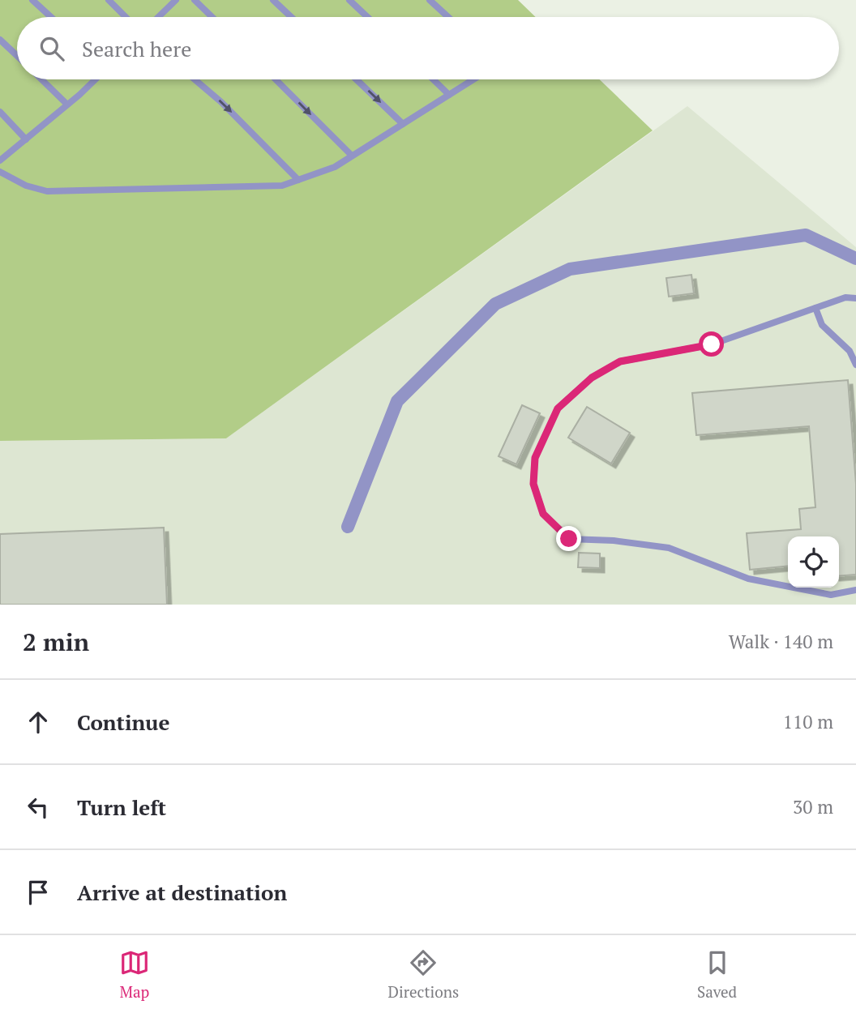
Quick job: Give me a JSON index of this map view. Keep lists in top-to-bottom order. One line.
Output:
{"page":{"search":"Search here","heading":["2 min","Walk · 140 m"],"list":[["Continue","110 m"],["Turn left","30 m"],"Arrive at destination"],"nav":["Map","Directions","Saved"]}}
